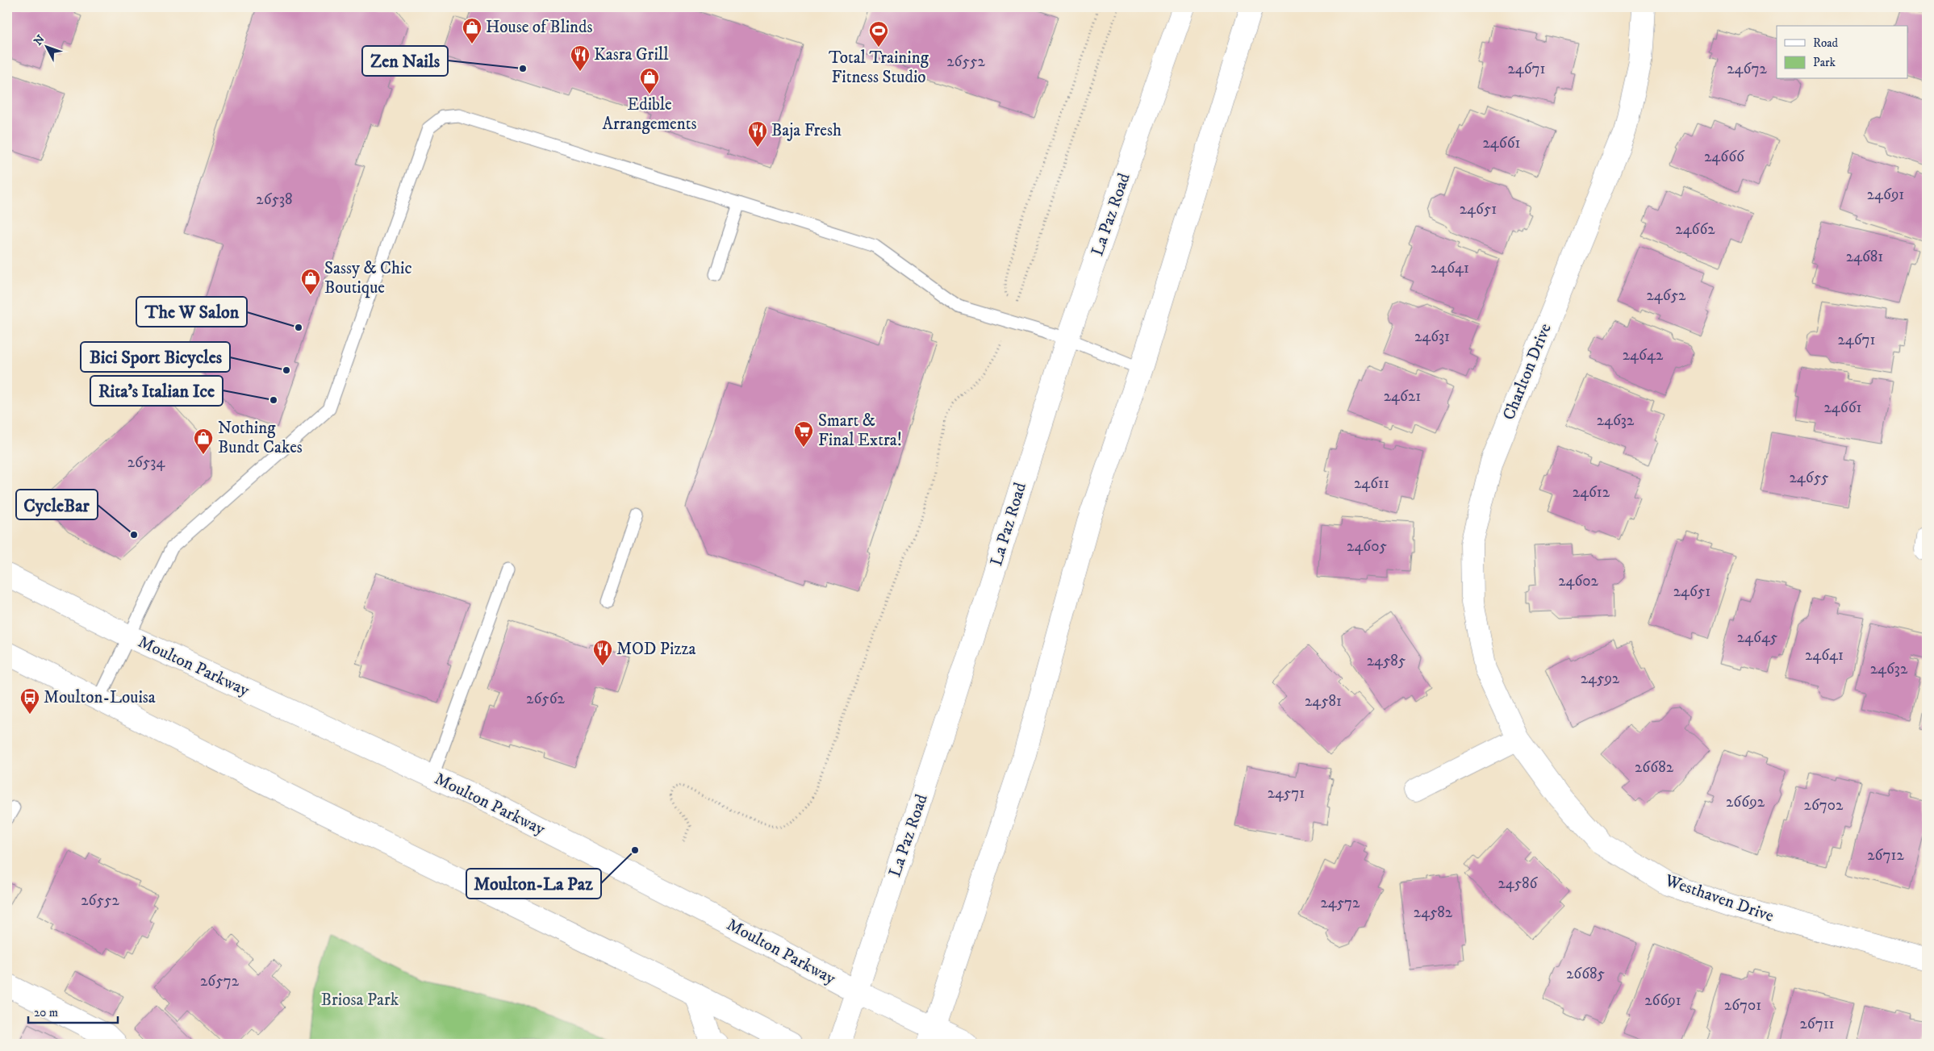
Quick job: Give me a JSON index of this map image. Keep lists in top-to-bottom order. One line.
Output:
{"streets":{"main road":["La Paz Road","Charlton Drive","Moulton Parkway","Westhaven Drive"]},"crossings":[["La Paz Road","Moulton Parkway"],["Charlton Drive","Westhaven Drive"]],"parks":["Briosa Park"],"places":{"shop":["House of Blinds","Edible Arrangements","Sassy & Chic Boutique","Nothing Bundt Cakes"],"sports":["Total Training Fitness Studio"],"other":["Zen Nails","The W Salon","Bici Sport Bicycles","Rita's Italian Ice","CycleBar","Moulton-La Paz"],"restaurant":["Kasra Grill","Baja Fresh","MOD Pizza"],"supermarket":["Smart & Final Extra!"],"bus stop":["Moulton-Louisa"]},"house_numbers":["26552","24671","24672","24661","24666","24691","26538","24651","24662","24681","24641","24652","24631","24671","24642","24621","24661","24632","26534","24655","24611","24612","24605","24602","24651","24645","24641","24585","24632","24592","26562","24581","26682","24571","26692","26702","26712","24586","26552","24572","24582","26685","26572","26691","26701","26711"],"legend":["Road","Park"],"scale_bar":"20 m","north":"top left"}
